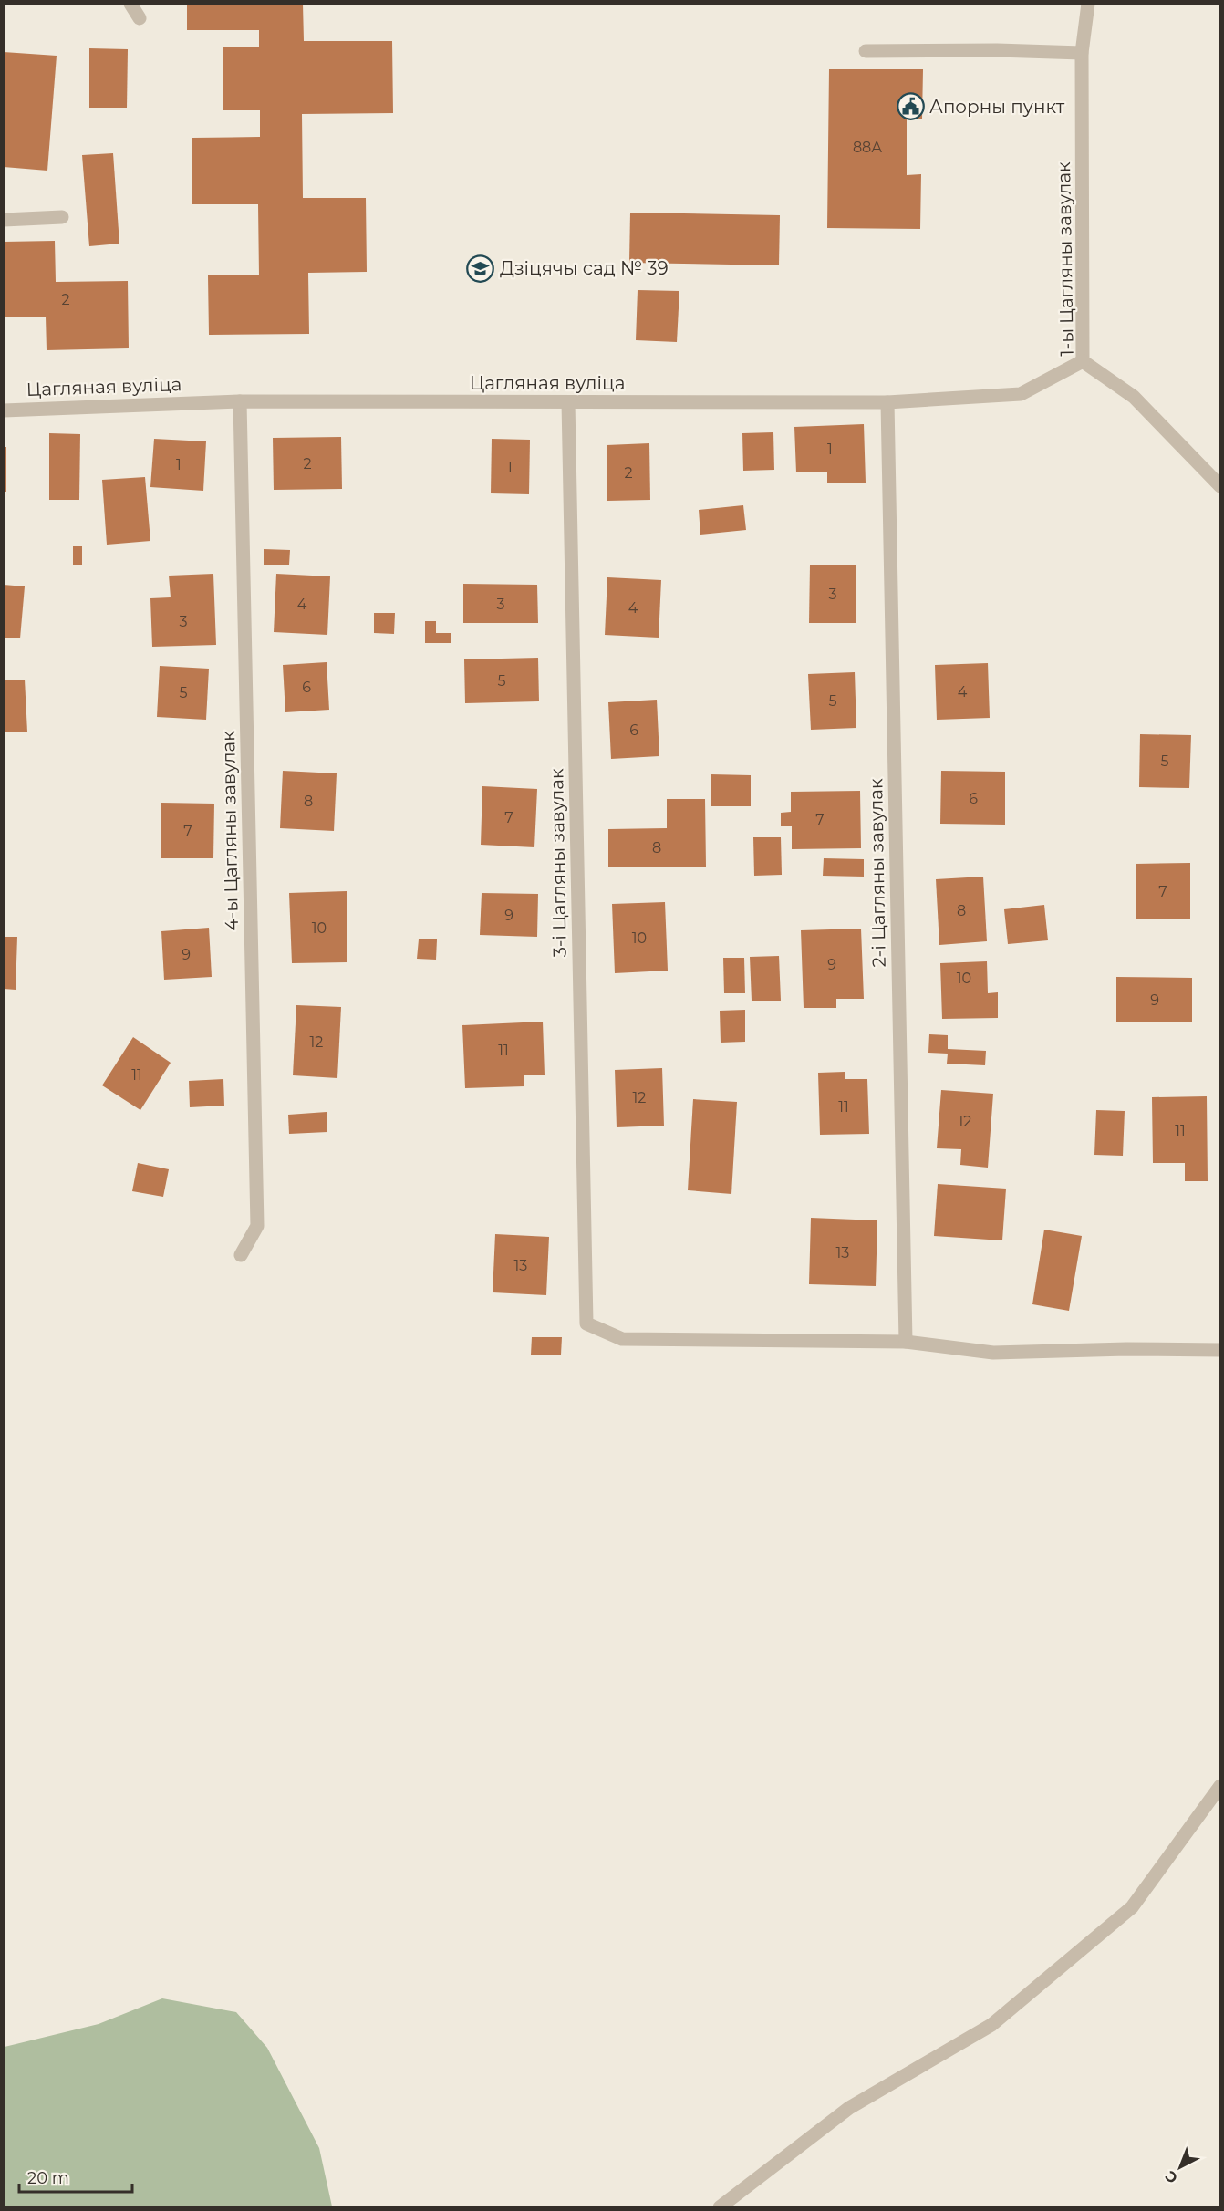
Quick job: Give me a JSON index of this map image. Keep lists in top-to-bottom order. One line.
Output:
{"streets":{"street":["1-ы Цагляны завулак","Цагляная вуліца","4-ы Цагляны завулак","3-і Цагляны завулак","2-і Цагляны завулак"]},"crossings":[["1-ы Цагляны завулак","Цагляная вуліца"],["Цагляная вуліца","4-ы Цагляны завулак"],["Цагляная вуліца","3-і Цагляны завулак"],["Цагляная вуліца","2-і Цагляны завулак"],["3-і Цагляны завулак","2-і Цагляны завулак"]],"places":{"public building":["Апорны пункт"],"school or university":["Дзіцячы сад № 39"]},"house_numbers":["88А","2","1","2","1","1","2","3","4","3","4","3","5","6","4","5","5","6","5","6","8","7","7","7","8","7","8","9","10","10","9","9","10","9","12","11","11","12","11","12","11","13","13"],"scale_bar":"20 m","north":"bottom left"}
